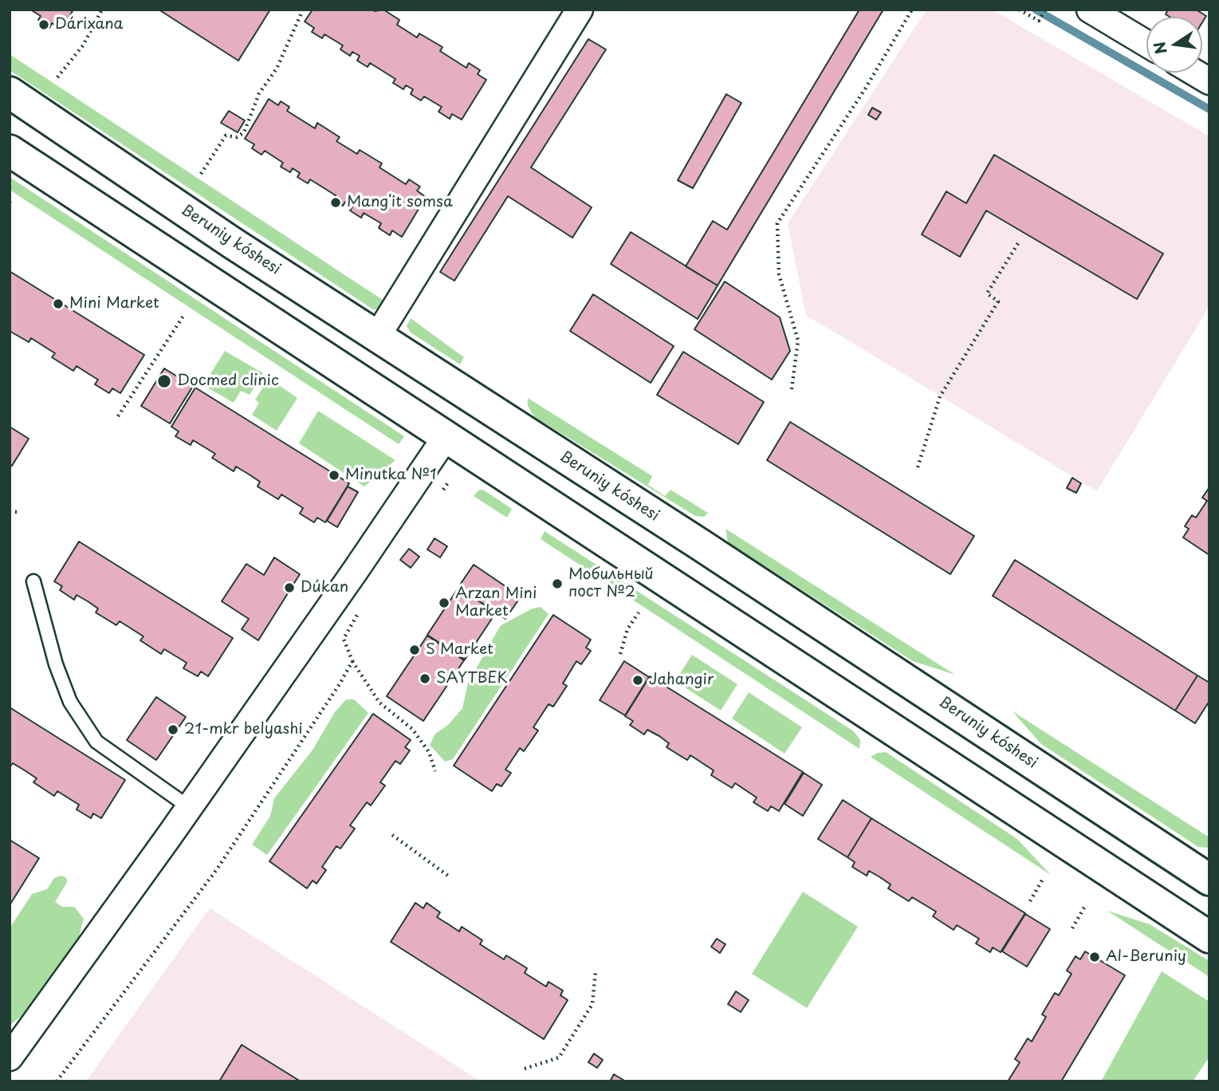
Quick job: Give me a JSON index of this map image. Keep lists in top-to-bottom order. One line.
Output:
{"streets":{"main road":["Beruniy kóshesi"]},"places":["Dárixana","Mangʻit somsa","Mini Market","Docmed clinic","Minutka №1","Мобильный пост №2","Dúkan","Arzan Mini Market","S Market","SAYTBEK","Jahangir","21-mkr belyashi","Al-Beruniy"],"north":"left"}
